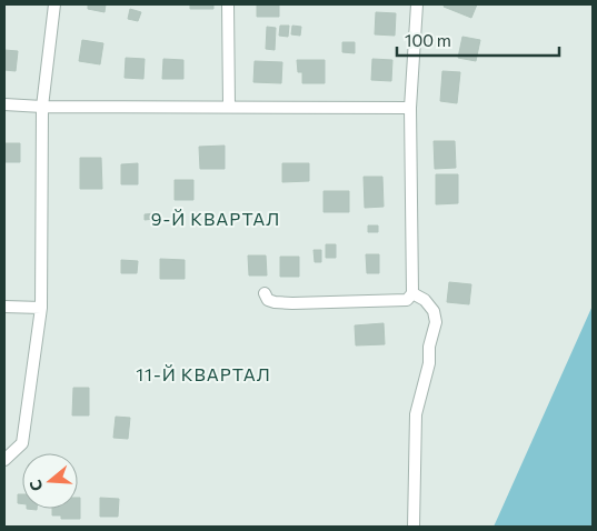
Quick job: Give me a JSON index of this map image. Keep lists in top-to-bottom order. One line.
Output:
{"districts":["9-Й КВАРТАЛ","11-Й КВАРТАЛ"],"scale_bar":"100 m","north":"left"}
